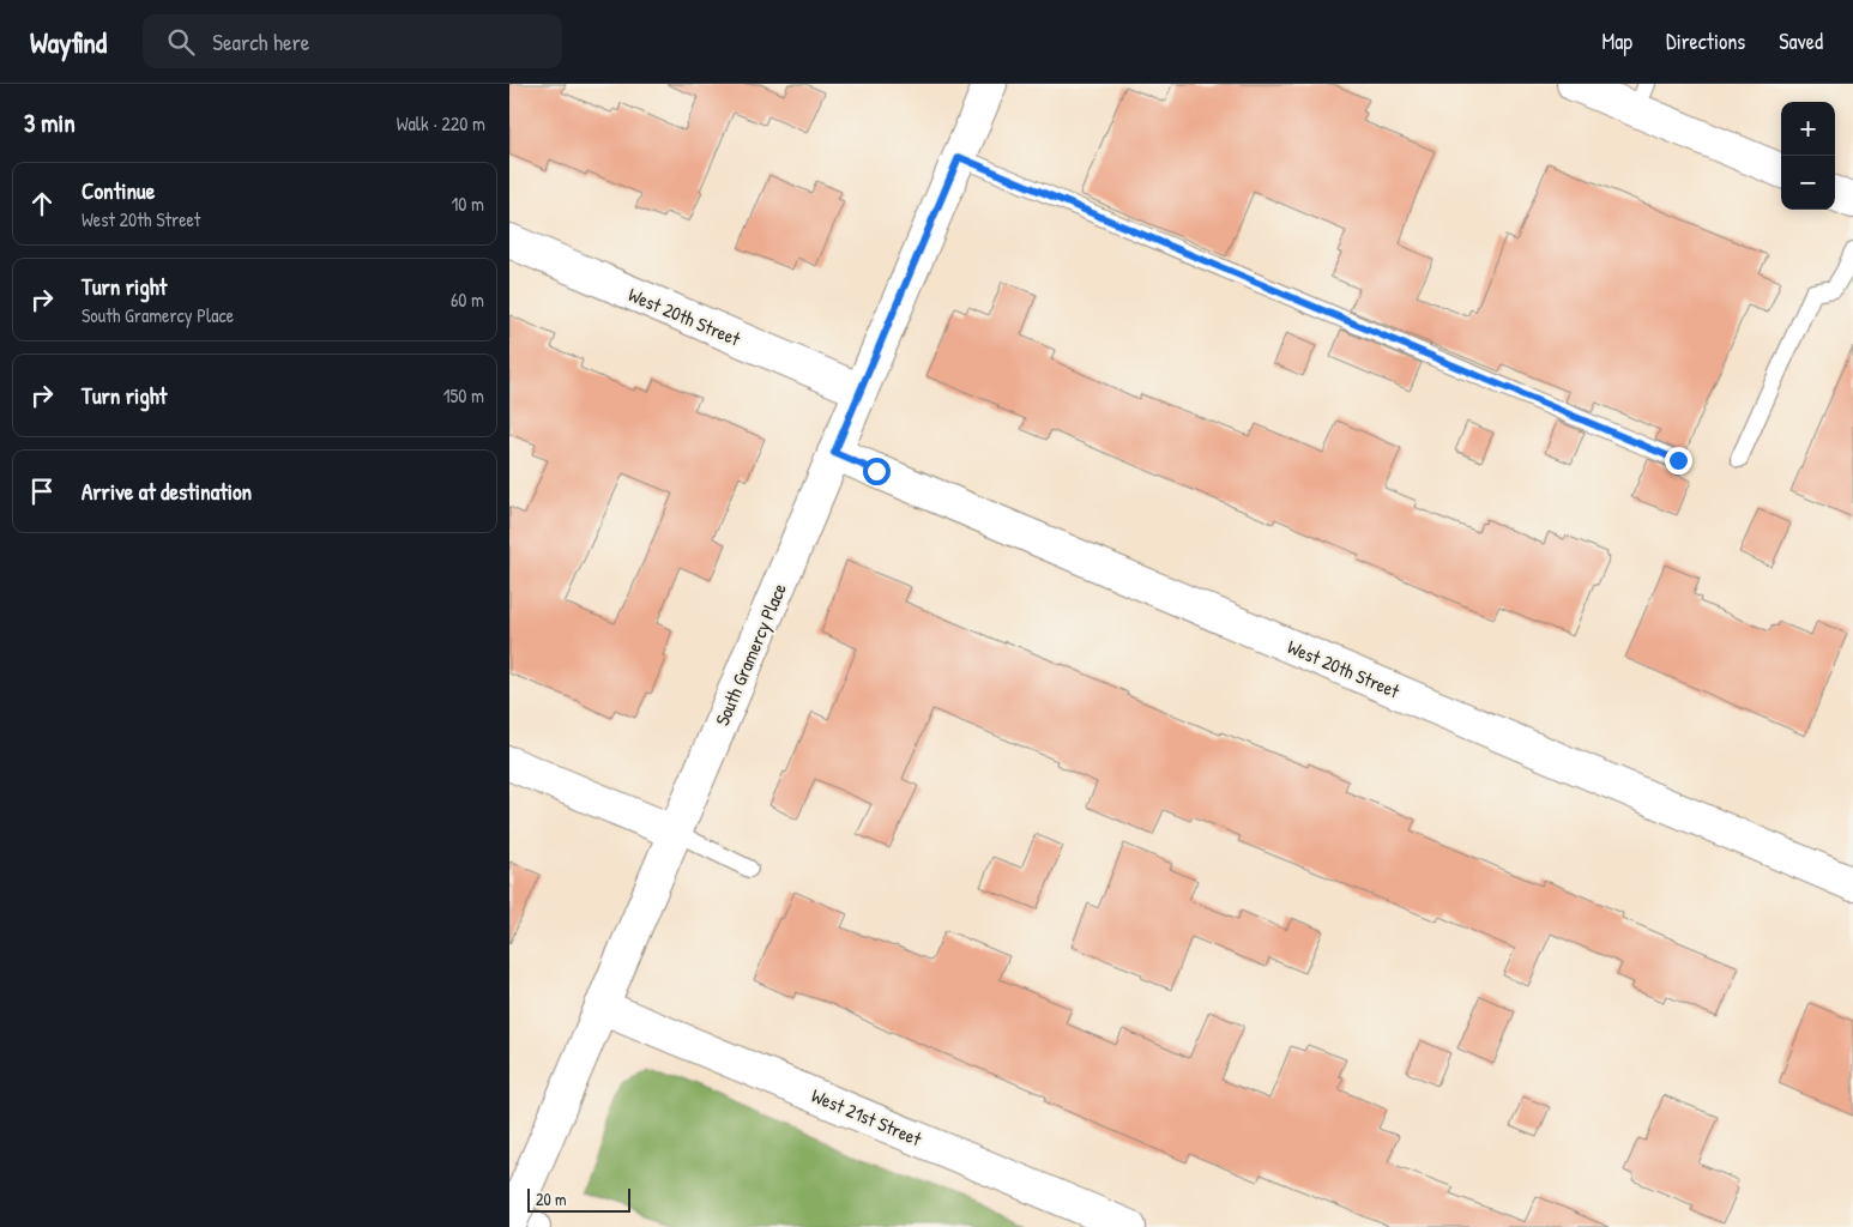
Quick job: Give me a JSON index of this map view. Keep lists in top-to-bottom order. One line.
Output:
{"streets":{"main road":["West 20th Street","South Gramercy Place","West 21st Street"]},"crossings":[["West 20th Street","South Gramercy Place"],["South Gramercy Place","West 21st Street"]],"scale_bar":"20 m","page":{"header":"Wayfind","search":"Search here","nav":["Map","Directions","Saved"],"heading":["3 min","Walk · 220 m"],"map_buttons":["+","−"],"list":[["Continue","West 20th Street","10 m"],["Turn right","South Gramercy Place","60 m"],["Turn right","150 m"],"Arrive at destination"],"scale":"20 m"}}
